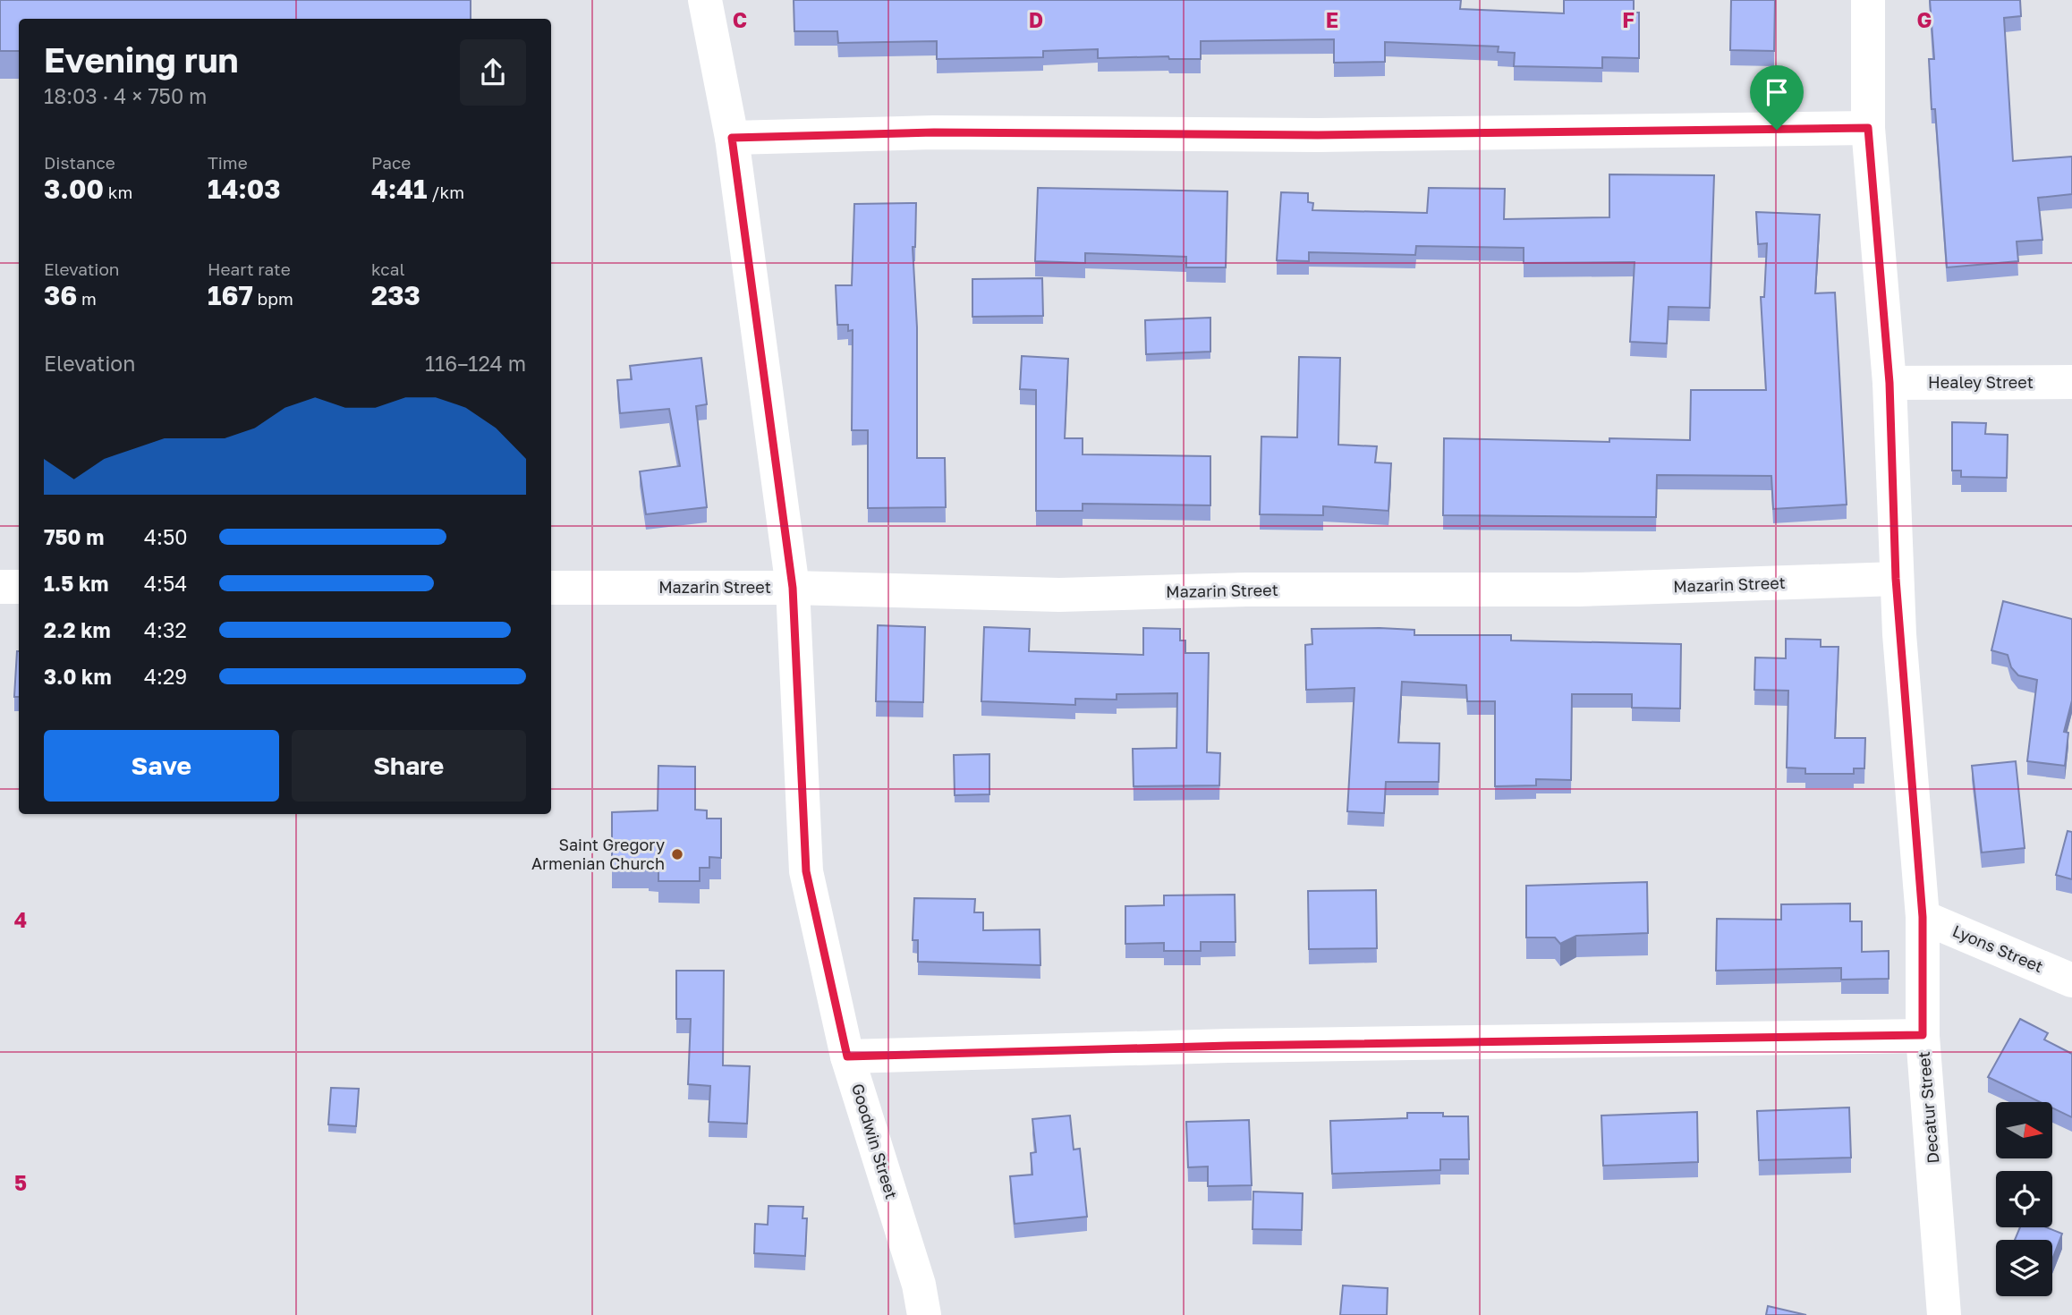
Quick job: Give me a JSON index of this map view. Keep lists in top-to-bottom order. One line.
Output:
{"streets":{"street":["Healey Street","Mazarin Street","Lyons Street","Decatur Street","Goodwin Street"]},"crossings":[["Healey Street","Decatur Street"],["Mazarin Street","Decatur Street"],["Mazarin Street","Goodwin Street"],["Lyons Street","Decatur Street"]],"places":["Saint Gregory Armenian Church"],"north":"right","page":{"heading":["Evening run","18:03 · 4 × 750 m"],"stats":[["Distance","3.00 km"],["Time","14:03"],["Pace","4:41 /km"],["Elevation","36 m"],["Heart rate","167 bpm"],["kcal","233"]],"chart":["Elevation","116–124 m"],"list":[{"name":"750 m","note":"4:50"},{"name":"1.5 km","note":"4:54"},{"name":"2.2 km","note":"4:32"},{"name":"3.0 km","note":"4:29"}],"buttons":["Save","Share"]},"grid":{"columns":["C","D","E","F","G"],"rows":["4","5"]}}
